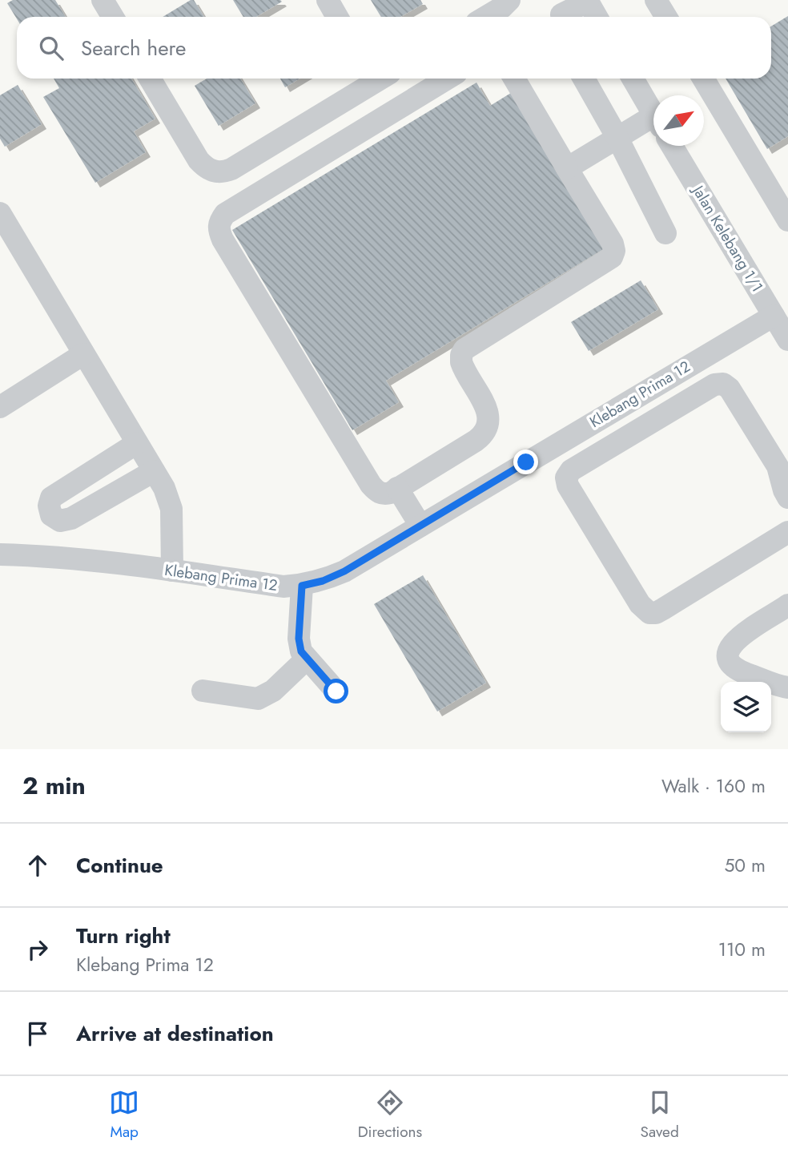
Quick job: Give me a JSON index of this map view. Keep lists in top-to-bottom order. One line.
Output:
{"streets":{"street":["Jalan Kelebang 1/1","Klebang Prima 12"]},"crossings":[["Jalan Kelebang 1/1","Klebang Prima 12"]],"north":"top right","page":{"search":"Search here","heading":["2 min","Walk · 160 m"],"list":[["Continue","50 m"],["Turn right","Klebang Prima 12","110 m"],"Arrive at destination"],"nav":["Map","Directions","Saved"]}}
